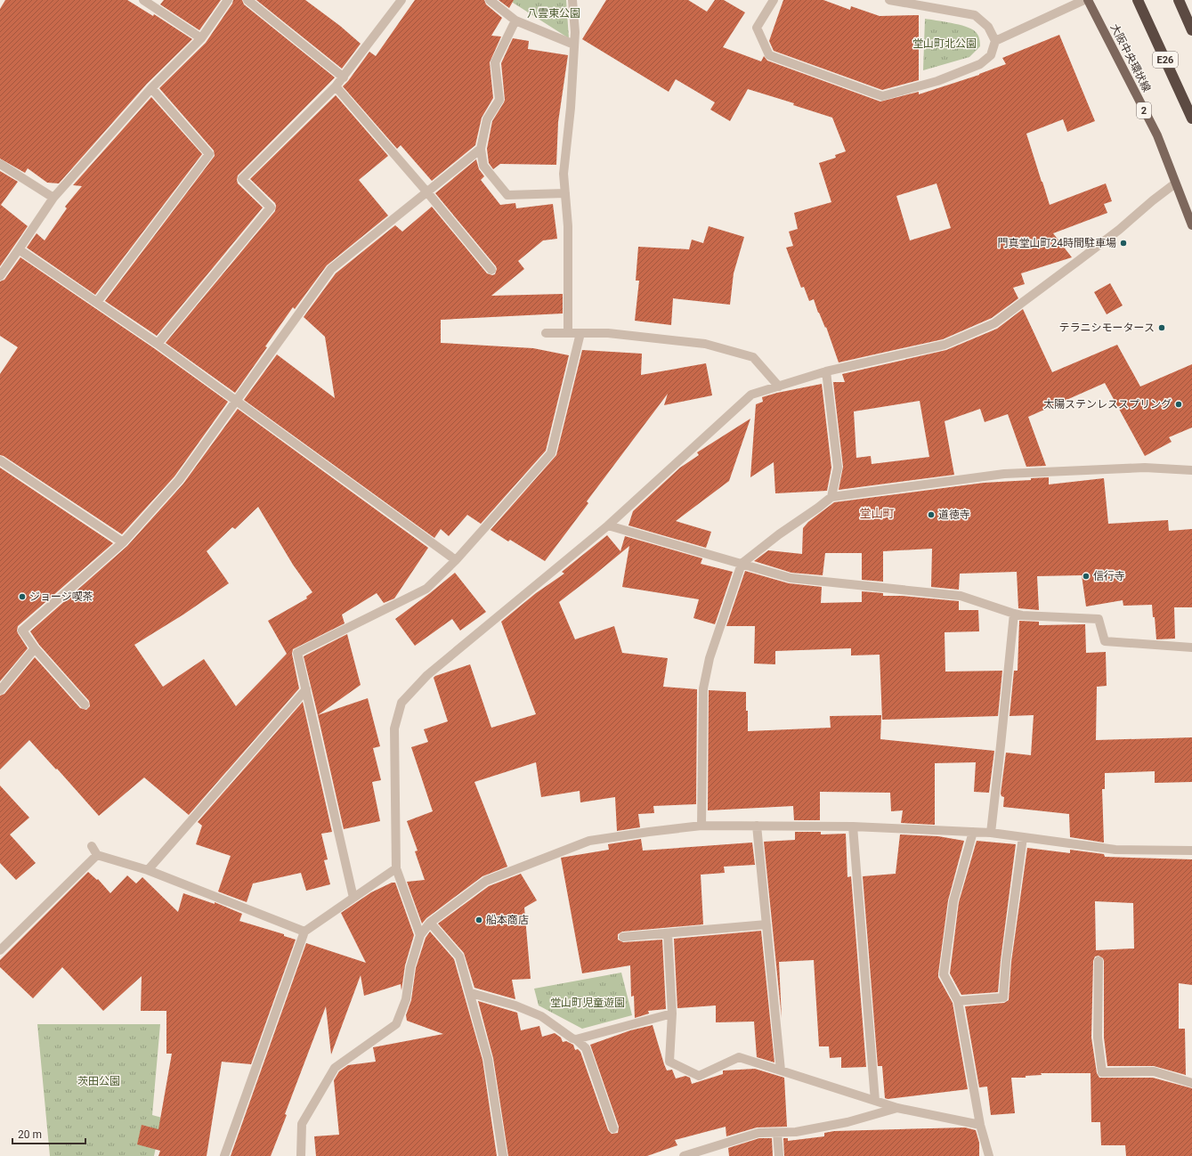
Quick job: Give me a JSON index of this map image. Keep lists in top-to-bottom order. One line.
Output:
{"streets":{"highway":["E26"],"main road":["大阪中央環状線","2"]},"districts":["堂山町"],"parks":["八雲東公園","堂山町北公園","堂山町児童遊園","茨田公園"],"places":["門真堂山町24時間駐車場","テラニシモータース","太陽ステンレススプリング","道徳寺","信行寺","ジョージ喫茶","船本商店"],"scale_bar":"20 m"}
